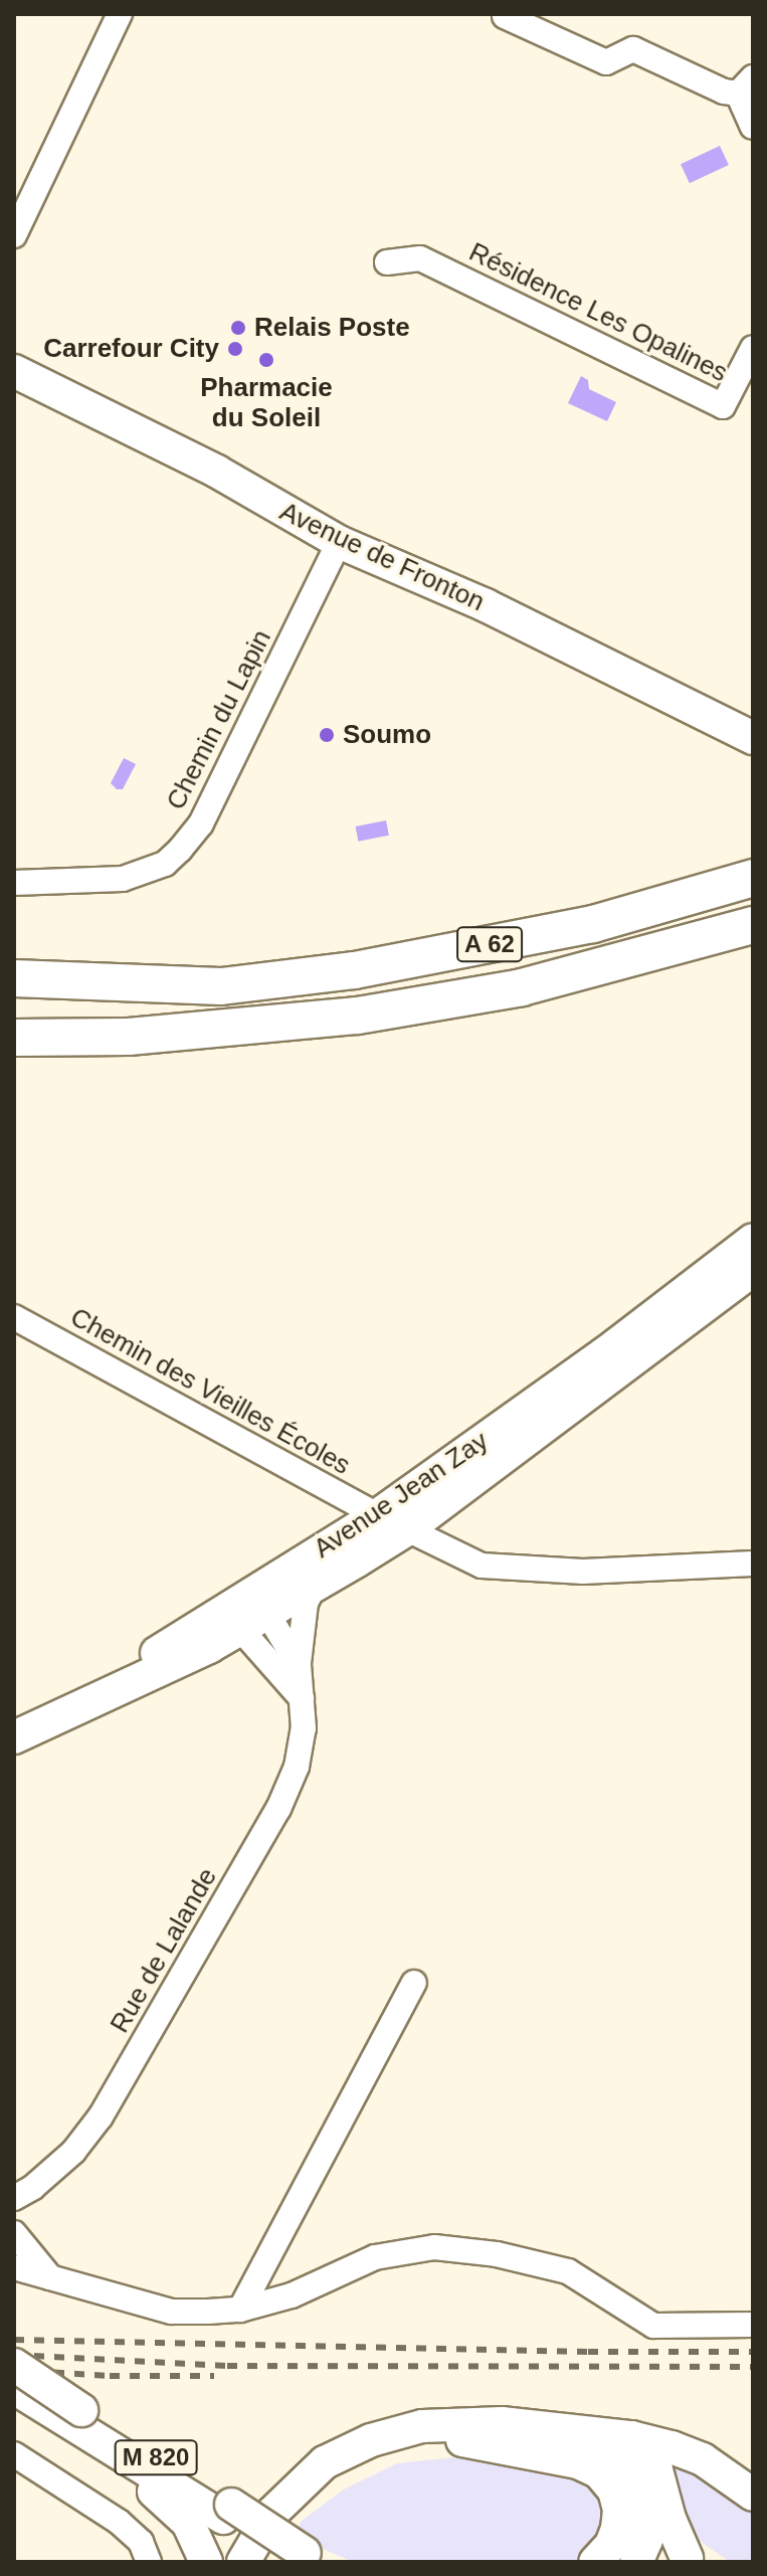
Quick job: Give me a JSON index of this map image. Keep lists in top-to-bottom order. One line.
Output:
{"streets":{"highway":["A 62"],"main road":["Avenue de Fronton","Avenue Jean Zay","M 820"],"street":["Résidence Les Opalines","Chemin du Lapin","Chemin des Vieilles Écoles","Rue de Lalande"]},"crossings":[["Avenue de Fronton","Chemin du Lapin"],["Chemin des Vieilles Écoles","Avenue Jean Zay"],["Avenue Jean Zay","Rue de Lalande"]],"places":["Relais Poste","Carrefour City","Pharmacie du Soleil","Soumo"]}
